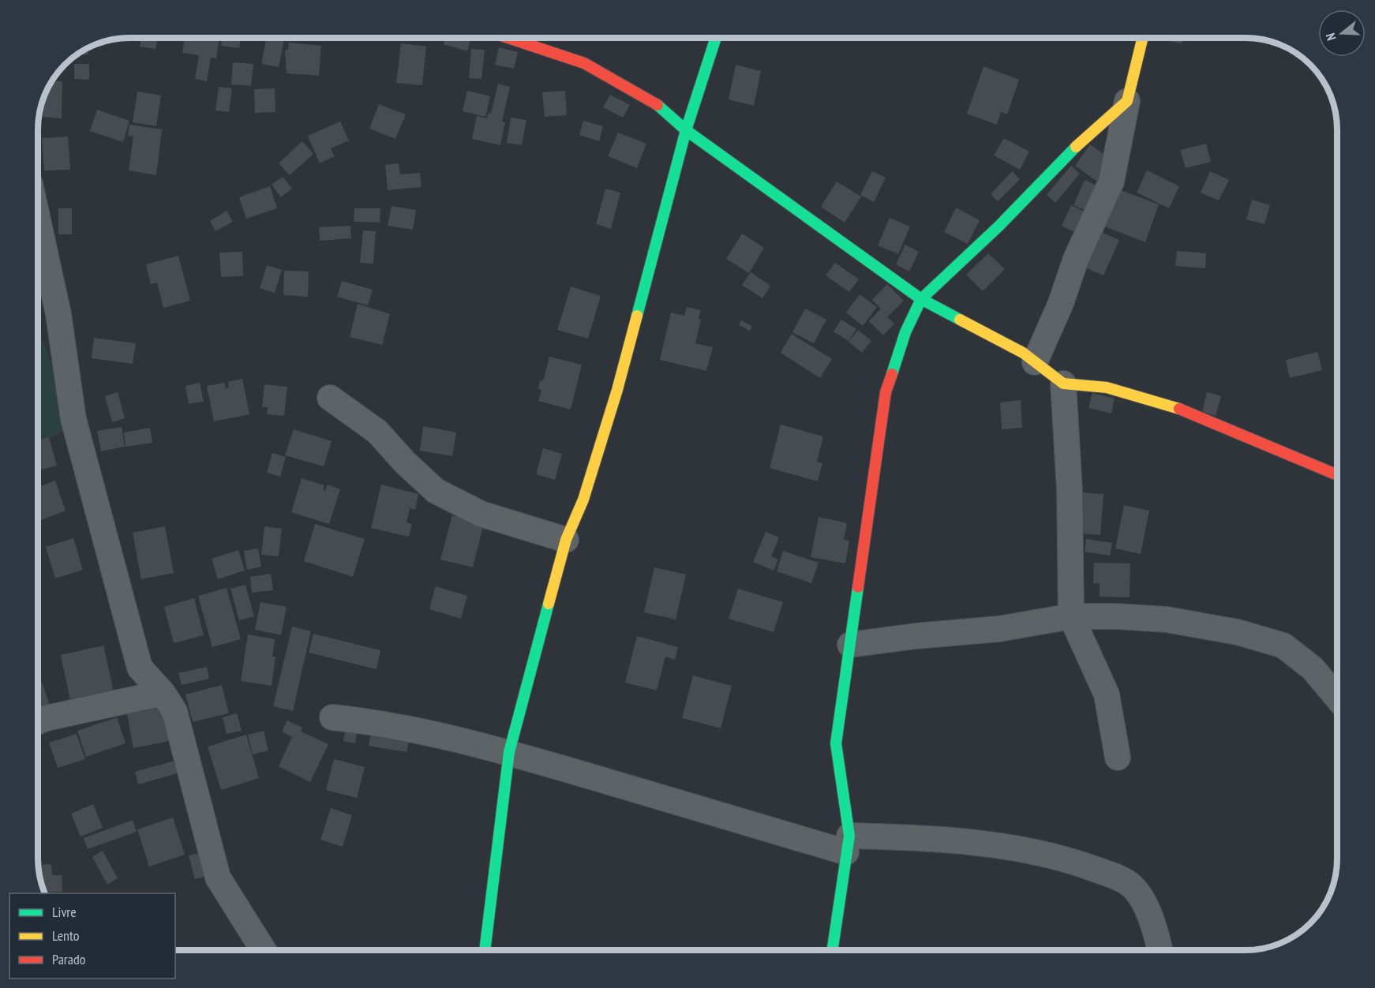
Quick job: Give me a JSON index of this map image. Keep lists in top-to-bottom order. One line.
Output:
{"legend":["Livre","Lento","Parado"],"north":"left"}
